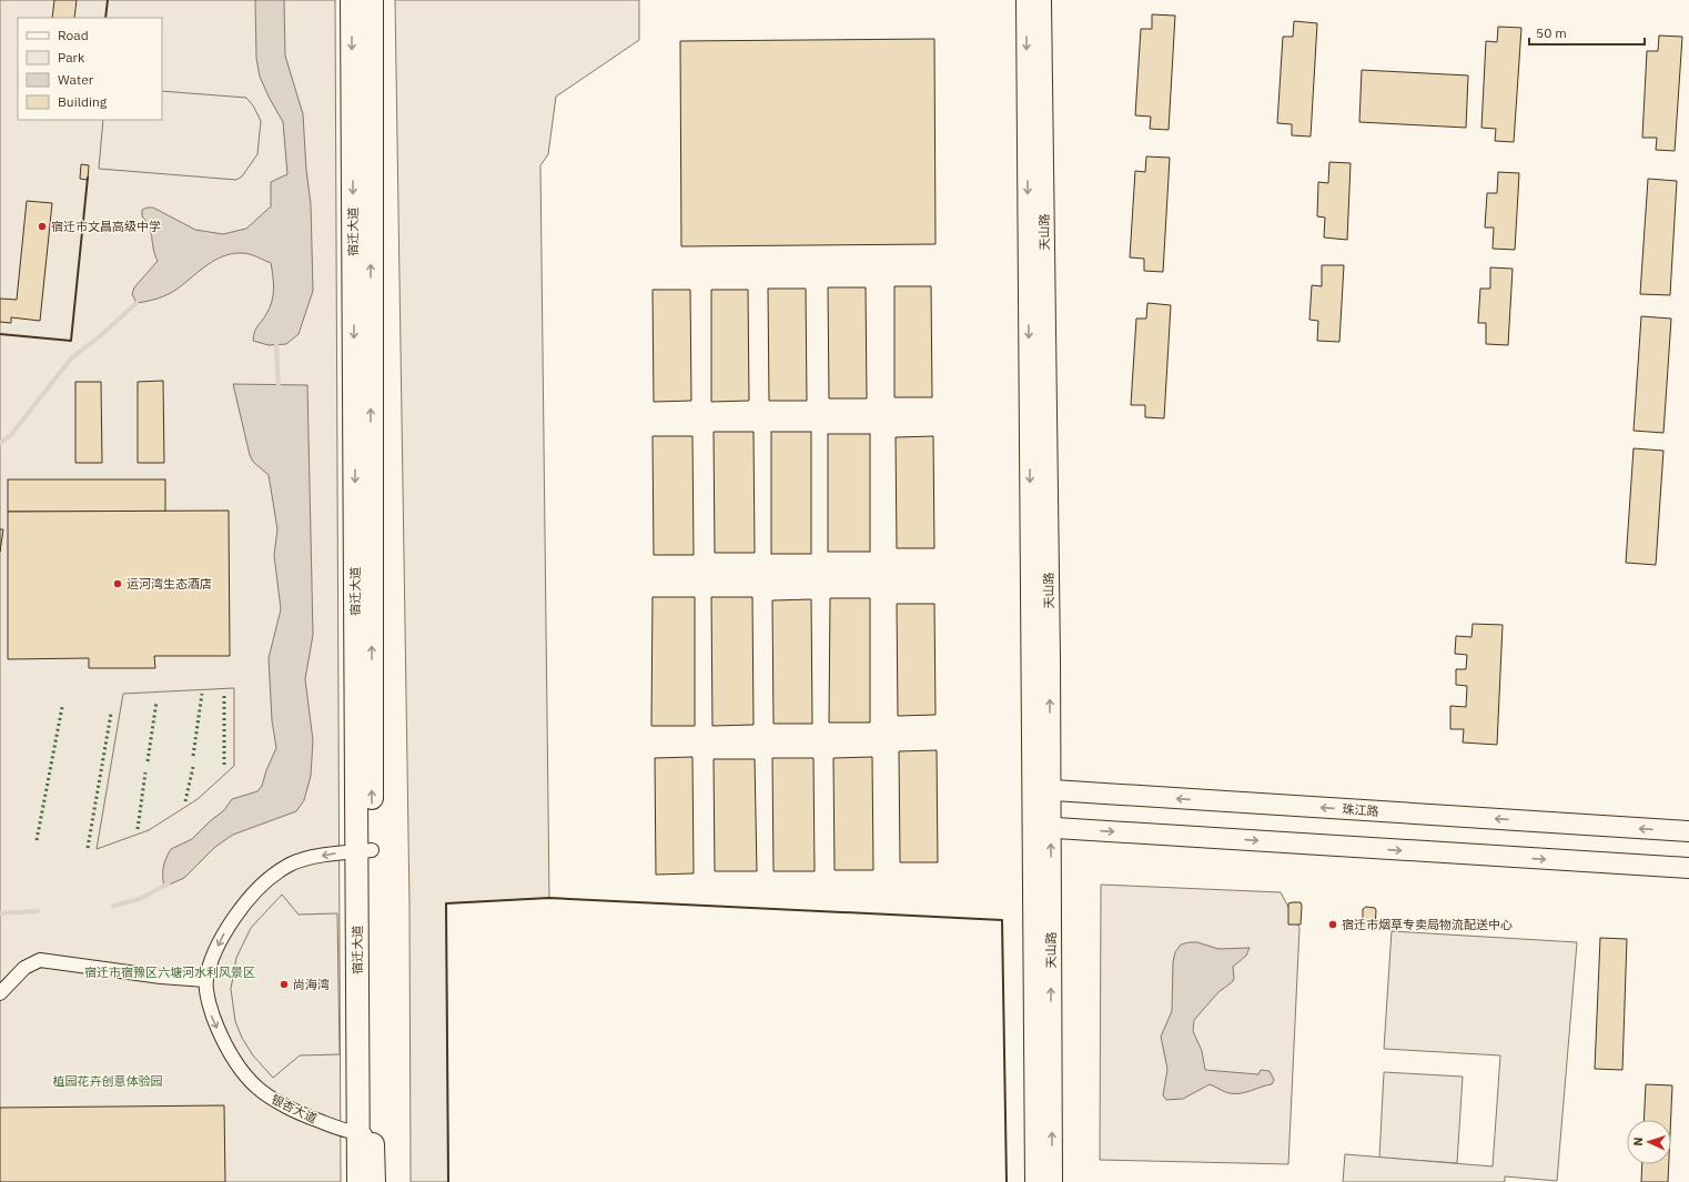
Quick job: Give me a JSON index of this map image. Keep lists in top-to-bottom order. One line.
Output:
{"streets":{"main road":["宿迁大道"],"street":["天山路","珠江路","银杏大道"]},"crossings":[["宿迁大道","银杏大道"],["天山路","珠江路"]],"parks":["宿迁市宿豫区六塘河水利风景区","植园花卉创意体验园"],"places":["宿迁市文昌高级中学","运河湾生态酒店","宿迁市烟草专卖局物流配送中心","尚海湾"],"legend":["Road","Park","Water","Building"],"scale_bar":"50 m","north":"left"}
